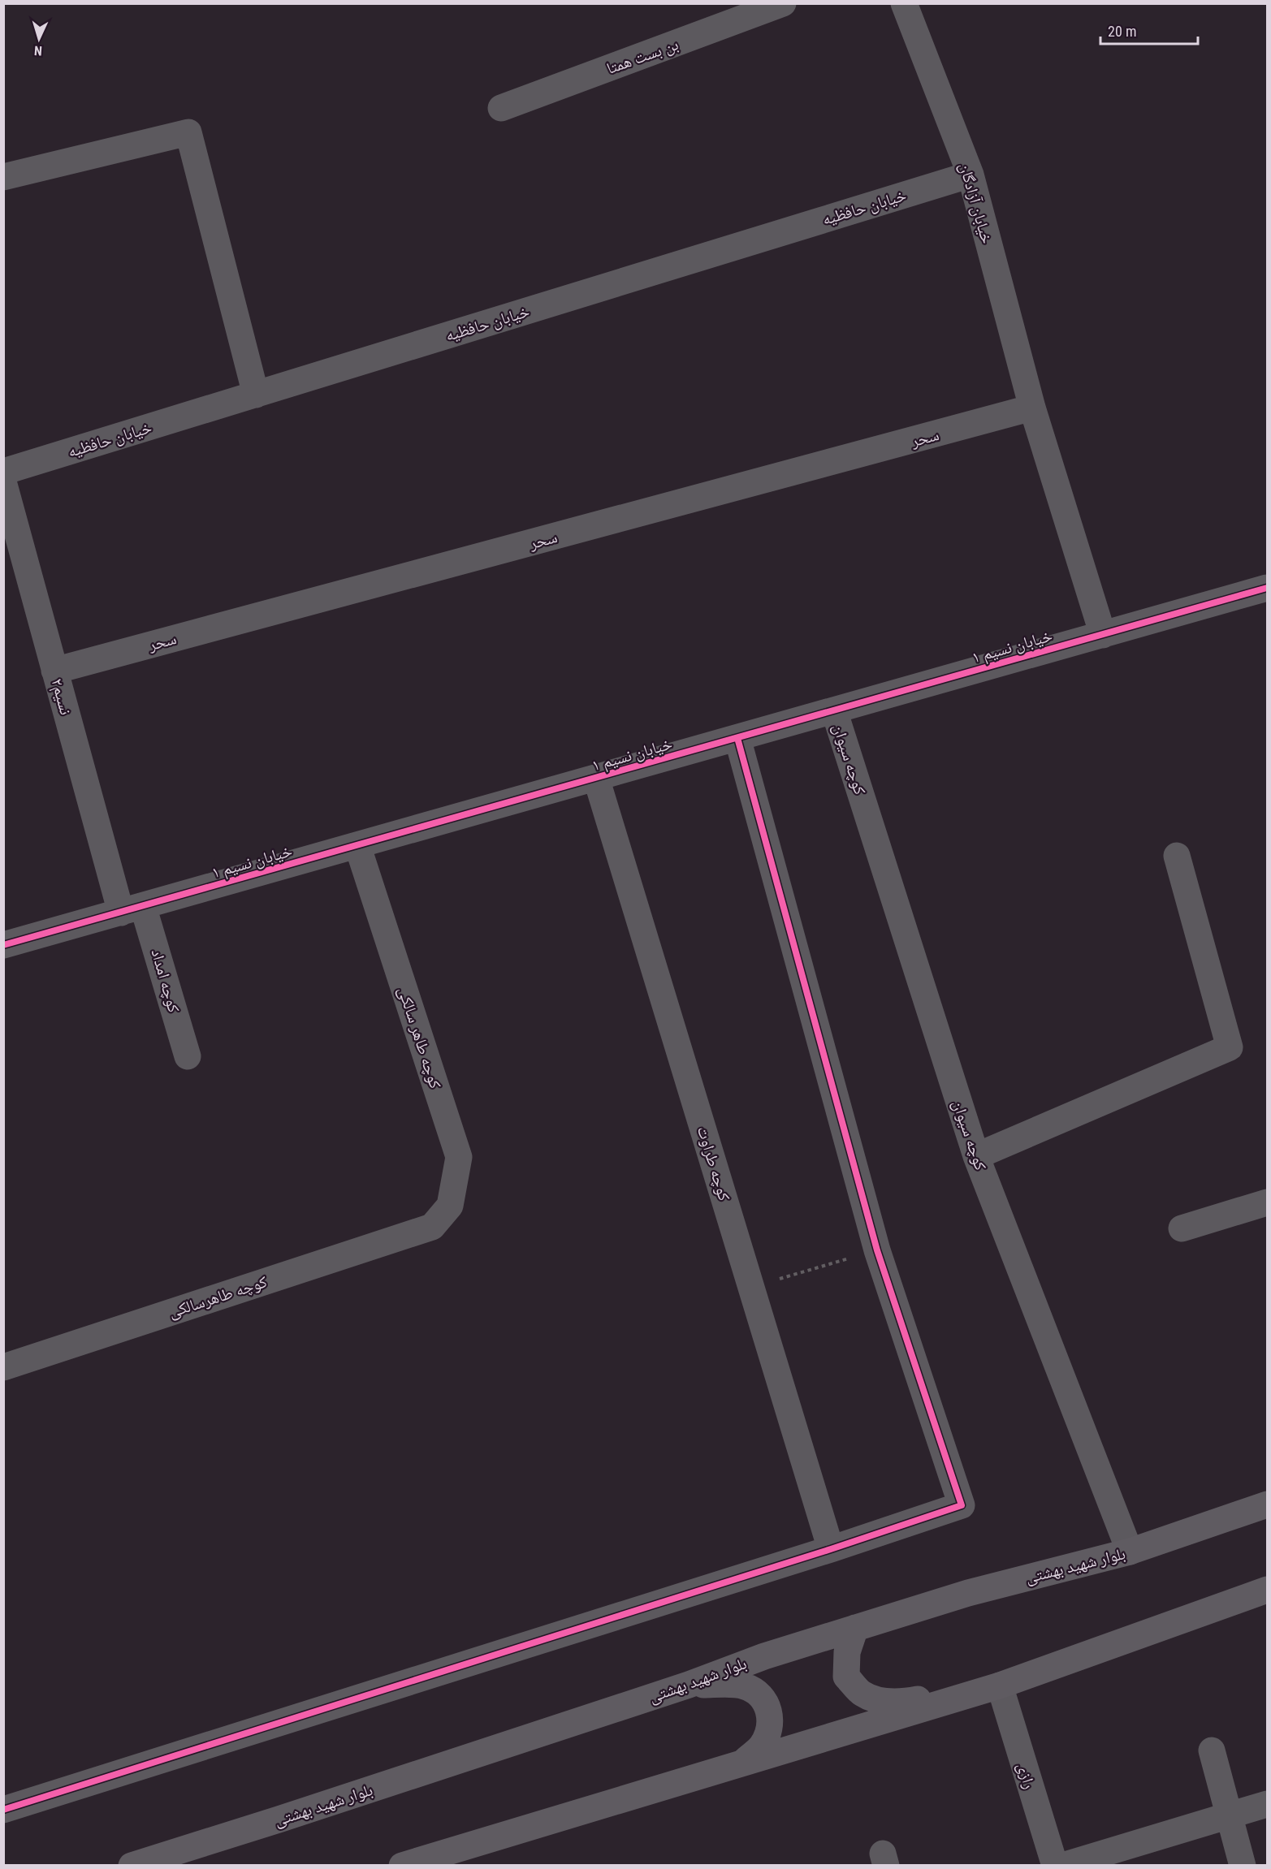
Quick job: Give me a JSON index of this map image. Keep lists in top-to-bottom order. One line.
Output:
{"streets":{"main road":["بلوار شهید بهشتی"],"street":["بن بست همتا","خیابان آزادگان","خیابان حافظیه","سحر","خیابان نسیم ۱","نسیم۲","کوچه سیوان","کوچه امداد","کوچه طاهر سالکی","کوچه طراوت","کوچه طاهرسالکی","رازی"]},"crossings":[["خیابان آزادگان","خیابان حافظیه"],["خیابان آزادگان","سحر"],["خیابان آزادگان","خیابان نسیم ۱"],["سحر","نسیم۲"],["خیابان نسیم ۱","نسیم۲"],["خیابان نسیم ۱","کوچه سیوان"],["خیابان نسیم ۱","کوچه امداد"],["خیابان نسیم ۱","کوچه طاهر سالکی"],["خیابان نسیم ۱","کوچه طراوت"],["نسیم۲","کوچه امداد"],["کوچه سیوان","بلوار شهید بهشتی"],["کوچه طاهر سالکی","کوچه طاهرسالکی"]],"scale_bar":"20 m","north":"bottom"}
